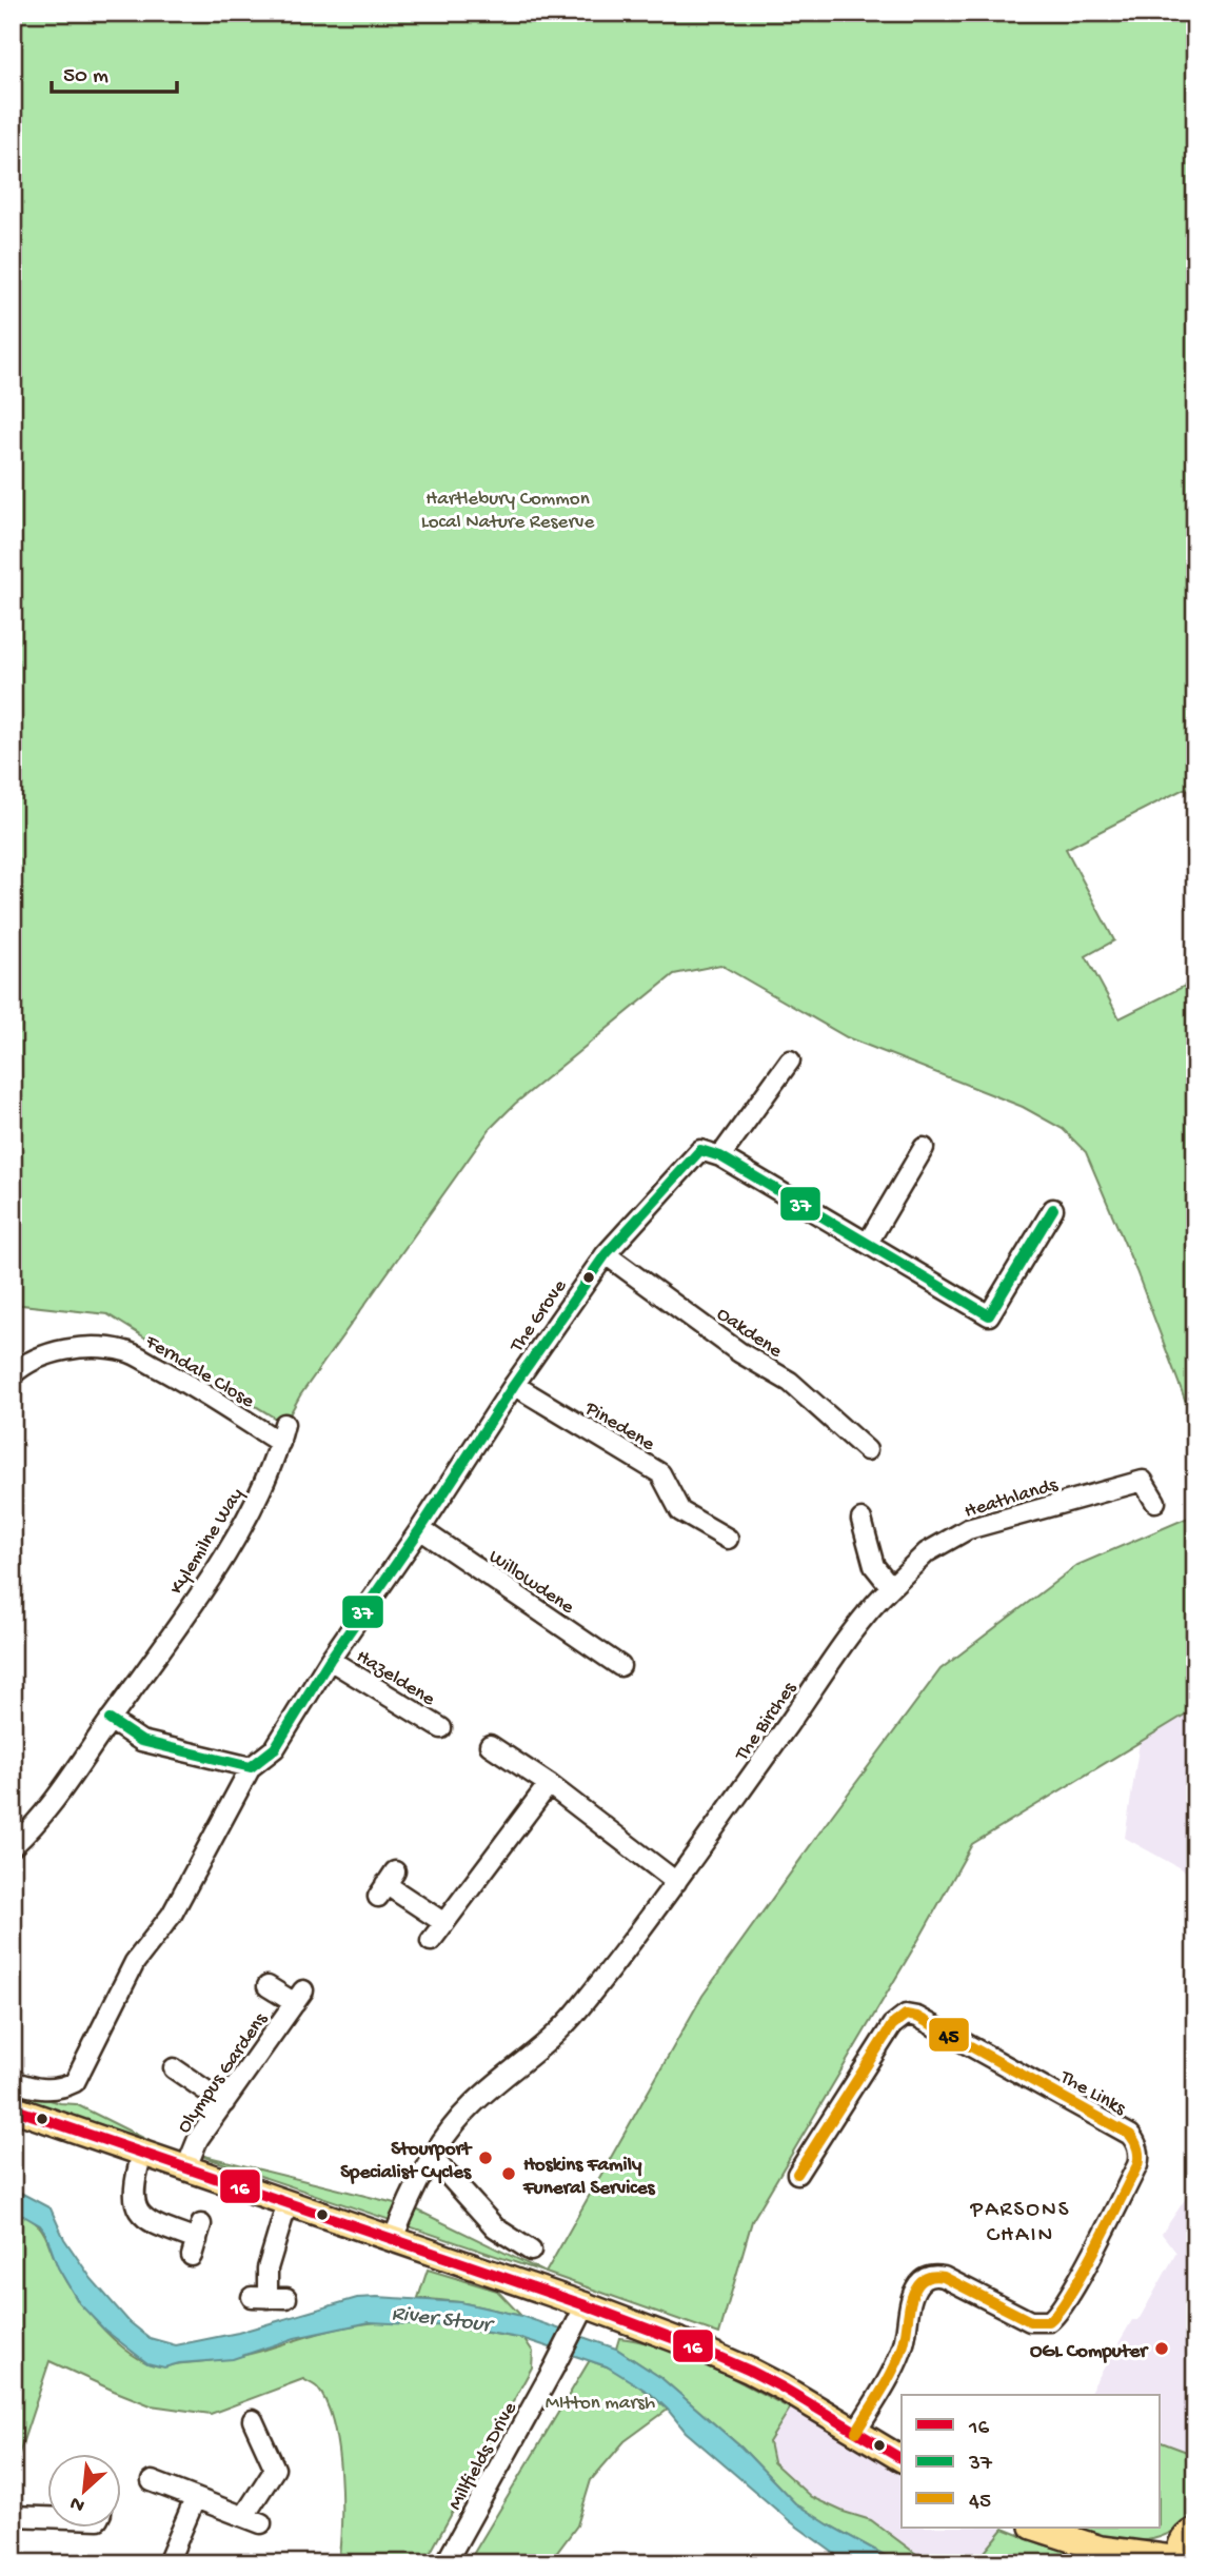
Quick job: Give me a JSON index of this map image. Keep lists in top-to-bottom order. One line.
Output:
{"streets":{"street":["The Grove","Oakdene","Ferndale Close","Pinedene","Heathlands","Kylemilne Way","Willowdene","Hazeldene","The Birches","Olympus Gardens","The Links","Millfields Drive"]},"crossings":[["The Grove","Oakdene"],["The Grove","Pinedene"],["The Grove","Willowdene"],["The Grove","Hazeldene"],["Ferndale Close","Kylemilne Way"],["Heathlands","The Birches"]],"districts":["PARSONS CHAIN"],"water":["River Stour"],"parks":["Hartlebury Common Local Nature Reserve","MItton marsh"],"places":["Stourport Specialist Cycles","Hoskins Family Funeral Services","OGL Computer"],"lines":["transit line 37","transit line 45","transit line 16"],"legend":["16","37","45"],"scale_bar":"50 m","north":"bottom left"}
